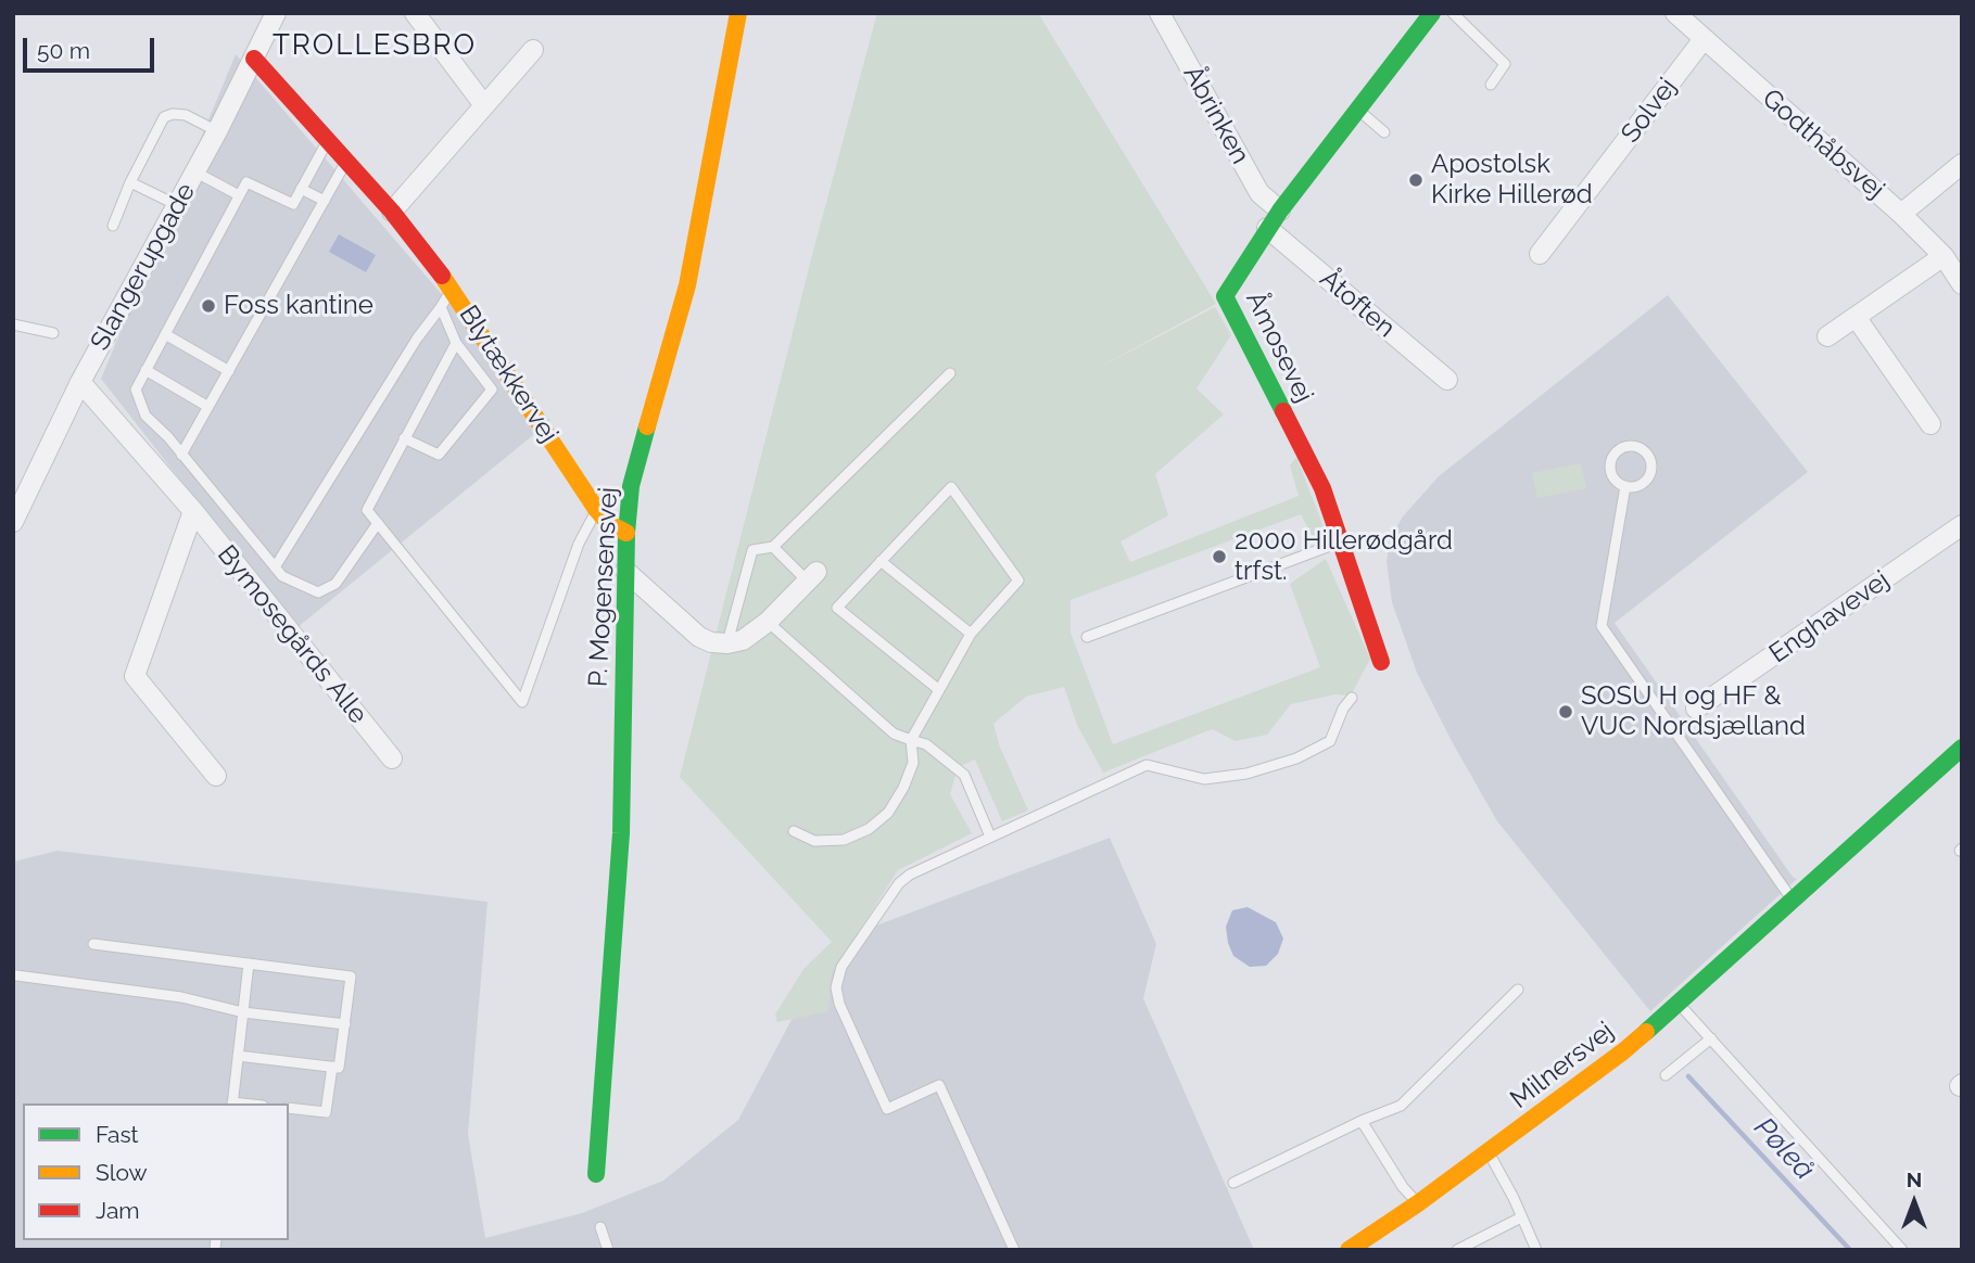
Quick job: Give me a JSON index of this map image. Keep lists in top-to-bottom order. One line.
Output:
{"streets":{"street":["Solvej","Åbrinken","Godthåbsvej","Slangerupgade","Åtoften","Åmosevej","Blytækkervej","P. Mogensensvej","Enghavevej","Bymosegårds Alle","Milnersvej"]},"crossings":[["Solvej","Godthåbsvej"],["Åbrinken","Åmosevej"],["Slangerupgade","Blytækkervej"],["Slangerupgade","Bymosegårds Alle"],["Åtoften","Åmosevej"],["Blytækkervej","P. Mogensensvej"]],"districts":["TROLLESBRO"],"water":["Pøleå"],"places":["Apostolsk Kirke Hillerød","Foss kantine","2000 Hillerødgård trfst.","SOSU H og HF & VUC Nordsjælland"],"legend":["Fast","Slow","Jam"],"scale_bar":"50 m","north":"top"}
